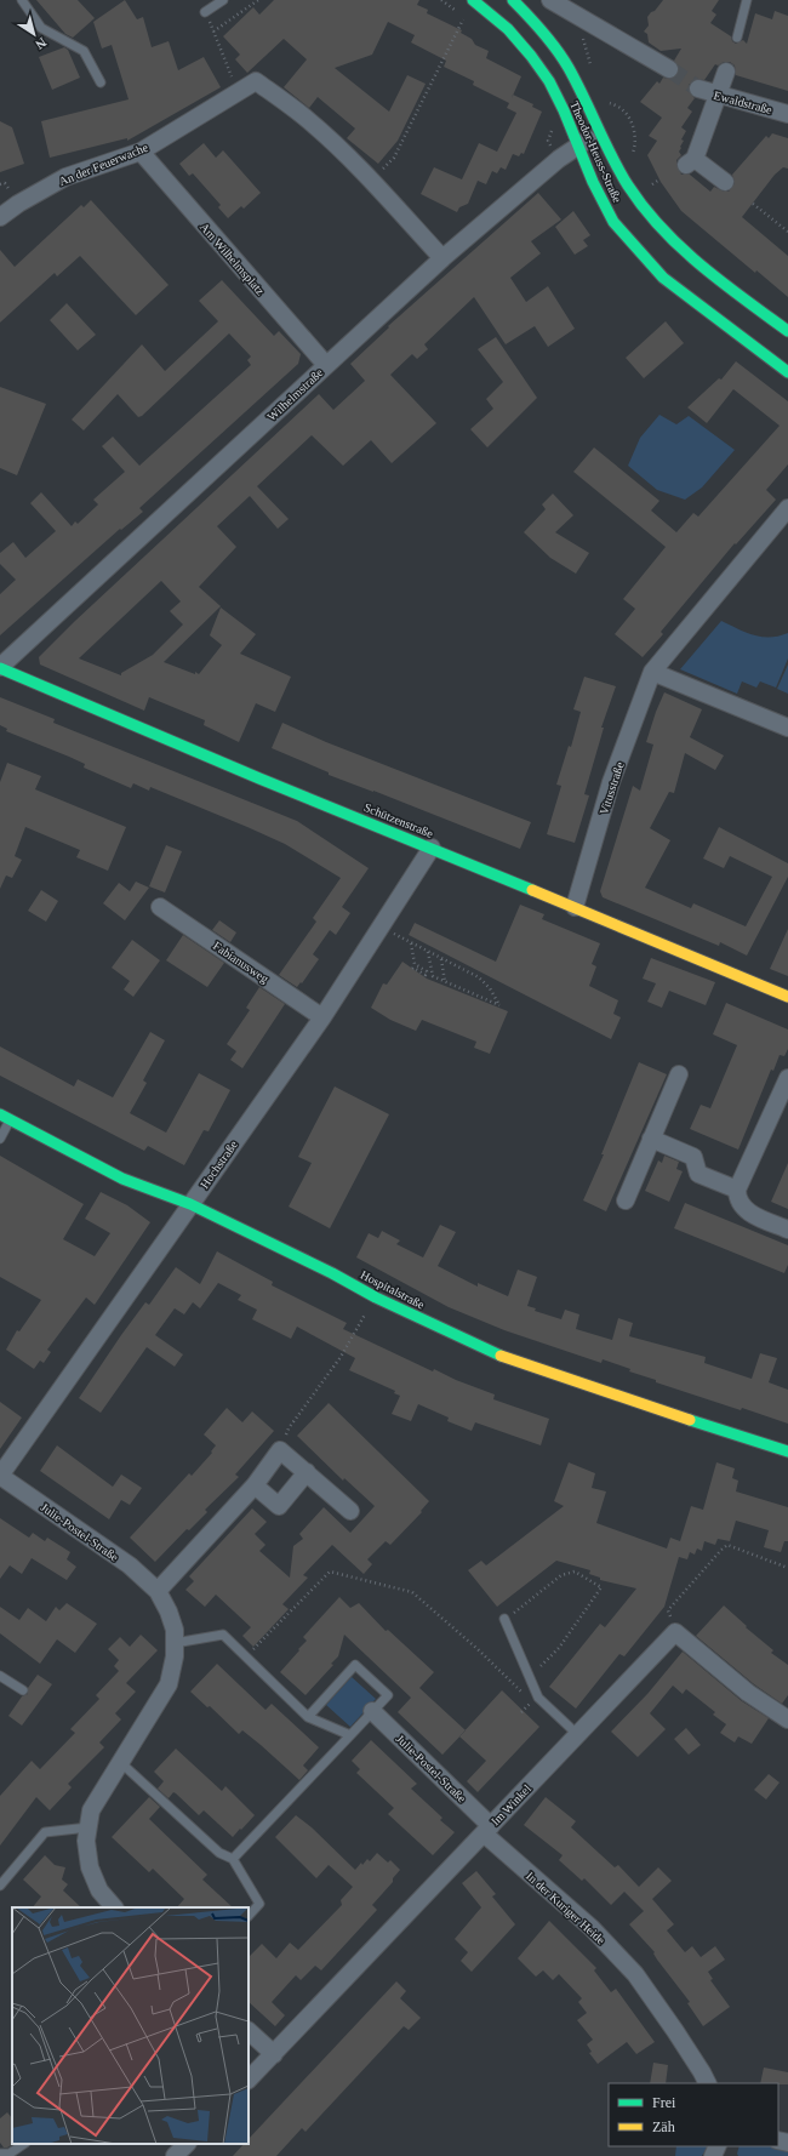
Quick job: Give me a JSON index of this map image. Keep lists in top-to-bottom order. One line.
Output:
{"streets":{"main road":["Theodor-Heuss-Straße","Schützenstraße","Hospitalstraße"],"street":["Ewaldstraße","An der Feuerwache","Am Wilhelmsplatz","Wilhelmstraße","Vitusstraße","Fabianusweg","Hochstraße","Julie-Postel-Straße","Im Winkel","In der Kuriger Heide"]},"crossings":[["Theodor-Heuss-Straße","Wilhelmstraße"],["An der Feuerwache","Am Wilhelmsplatz"],["Am Wilhelmsplatz","Wilhelmstraße"],["Wilhelmstraße","Schützenstraße"],["Vitusstraße","Schützenstraße"],["Schützenstraße","Hochstraße"],["Fabianusweg","Hochstraße"],["Hochstraße","Hospitalstraße"],["Hochstraße","Julie-Postel-Straße"],["Julie-Postel-Straße","Im Winkel"],["Julie-Postel-Straße","In der Kuriger Heide"],["Im Winkel","In der Kuriger Heide"]],"legend":["Frei","Zäh"],"north":"bottom right"}
